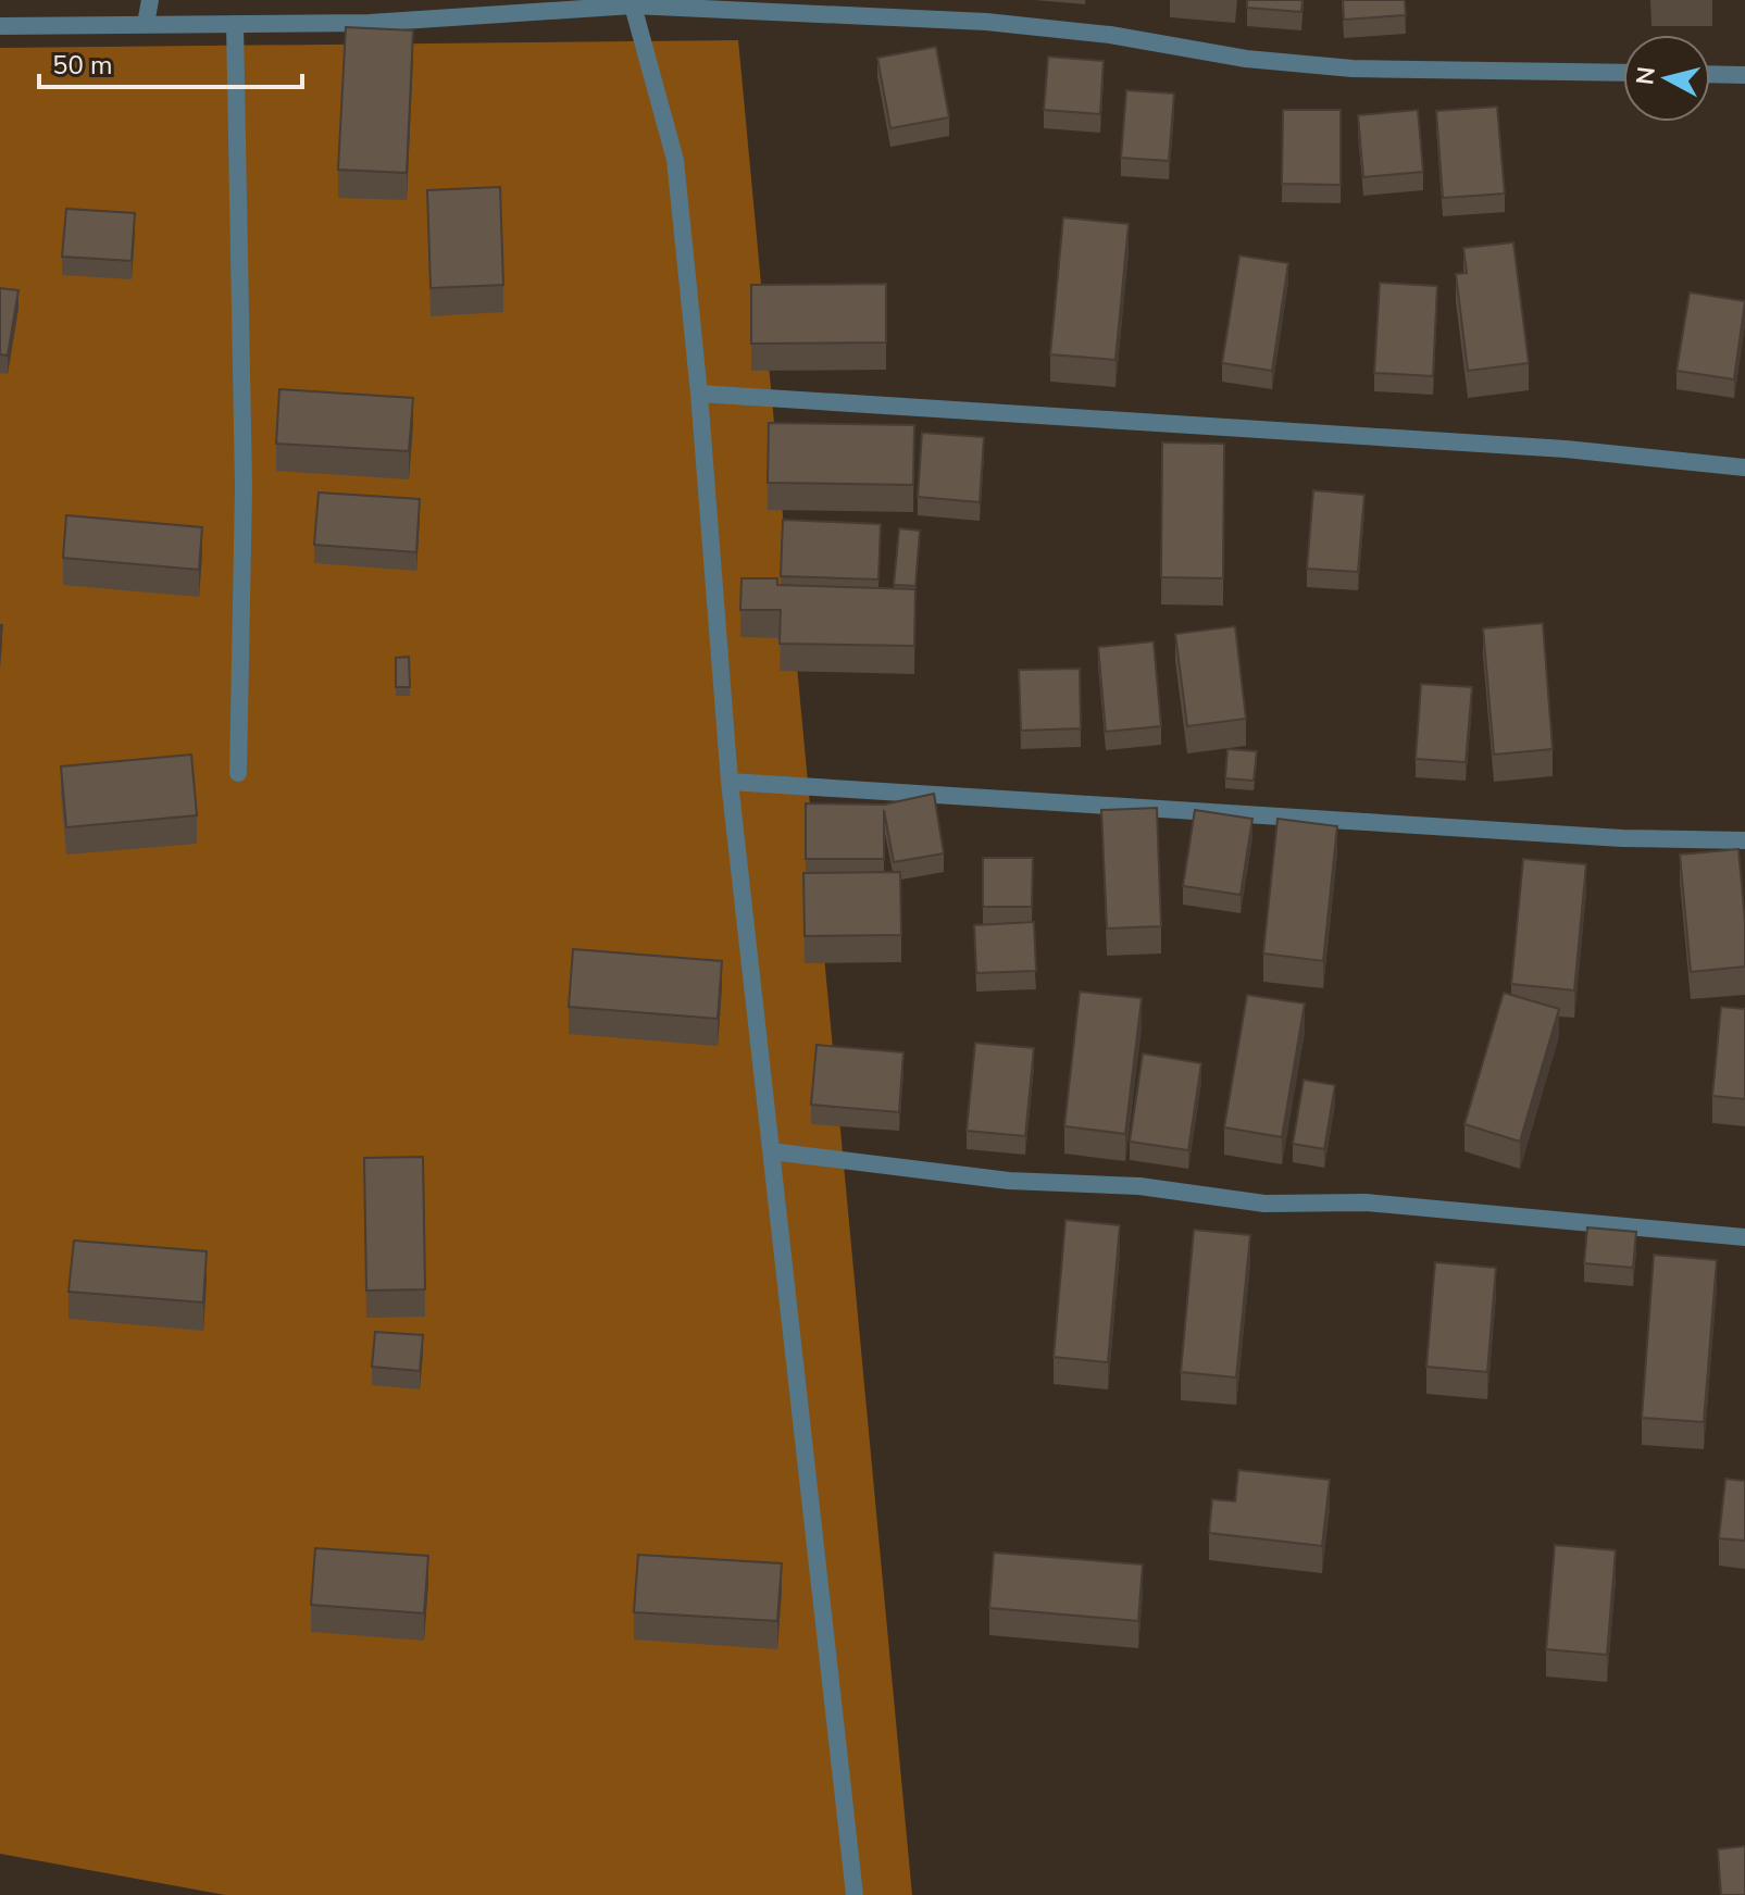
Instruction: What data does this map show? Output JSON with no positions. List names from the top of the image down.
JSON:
{
  "scale_bar": "50 m",
  "north": "left"
}
